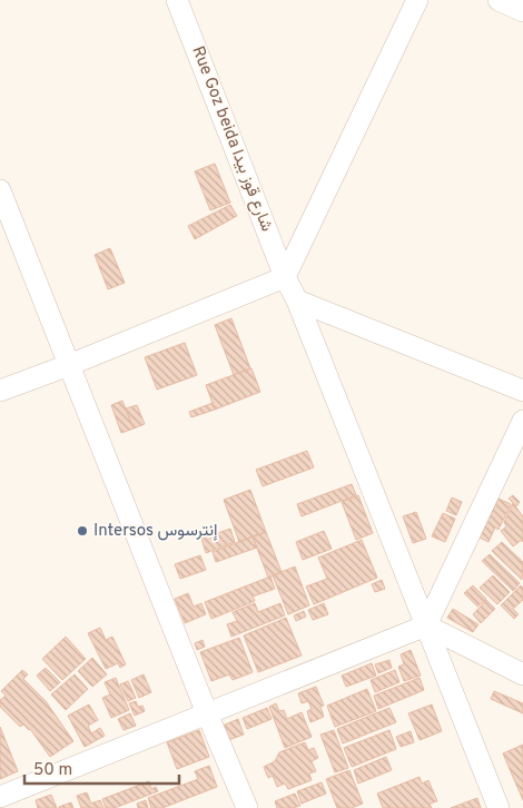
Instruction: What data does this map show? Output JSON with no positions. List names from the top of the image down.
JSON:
{
  "streets": {
    "street": ["Rue Goz beida شارع قوز بيدا"]
  },
  "places": ["Intersos إنترسوس"],
  "scale_bar": "50 m"
}
